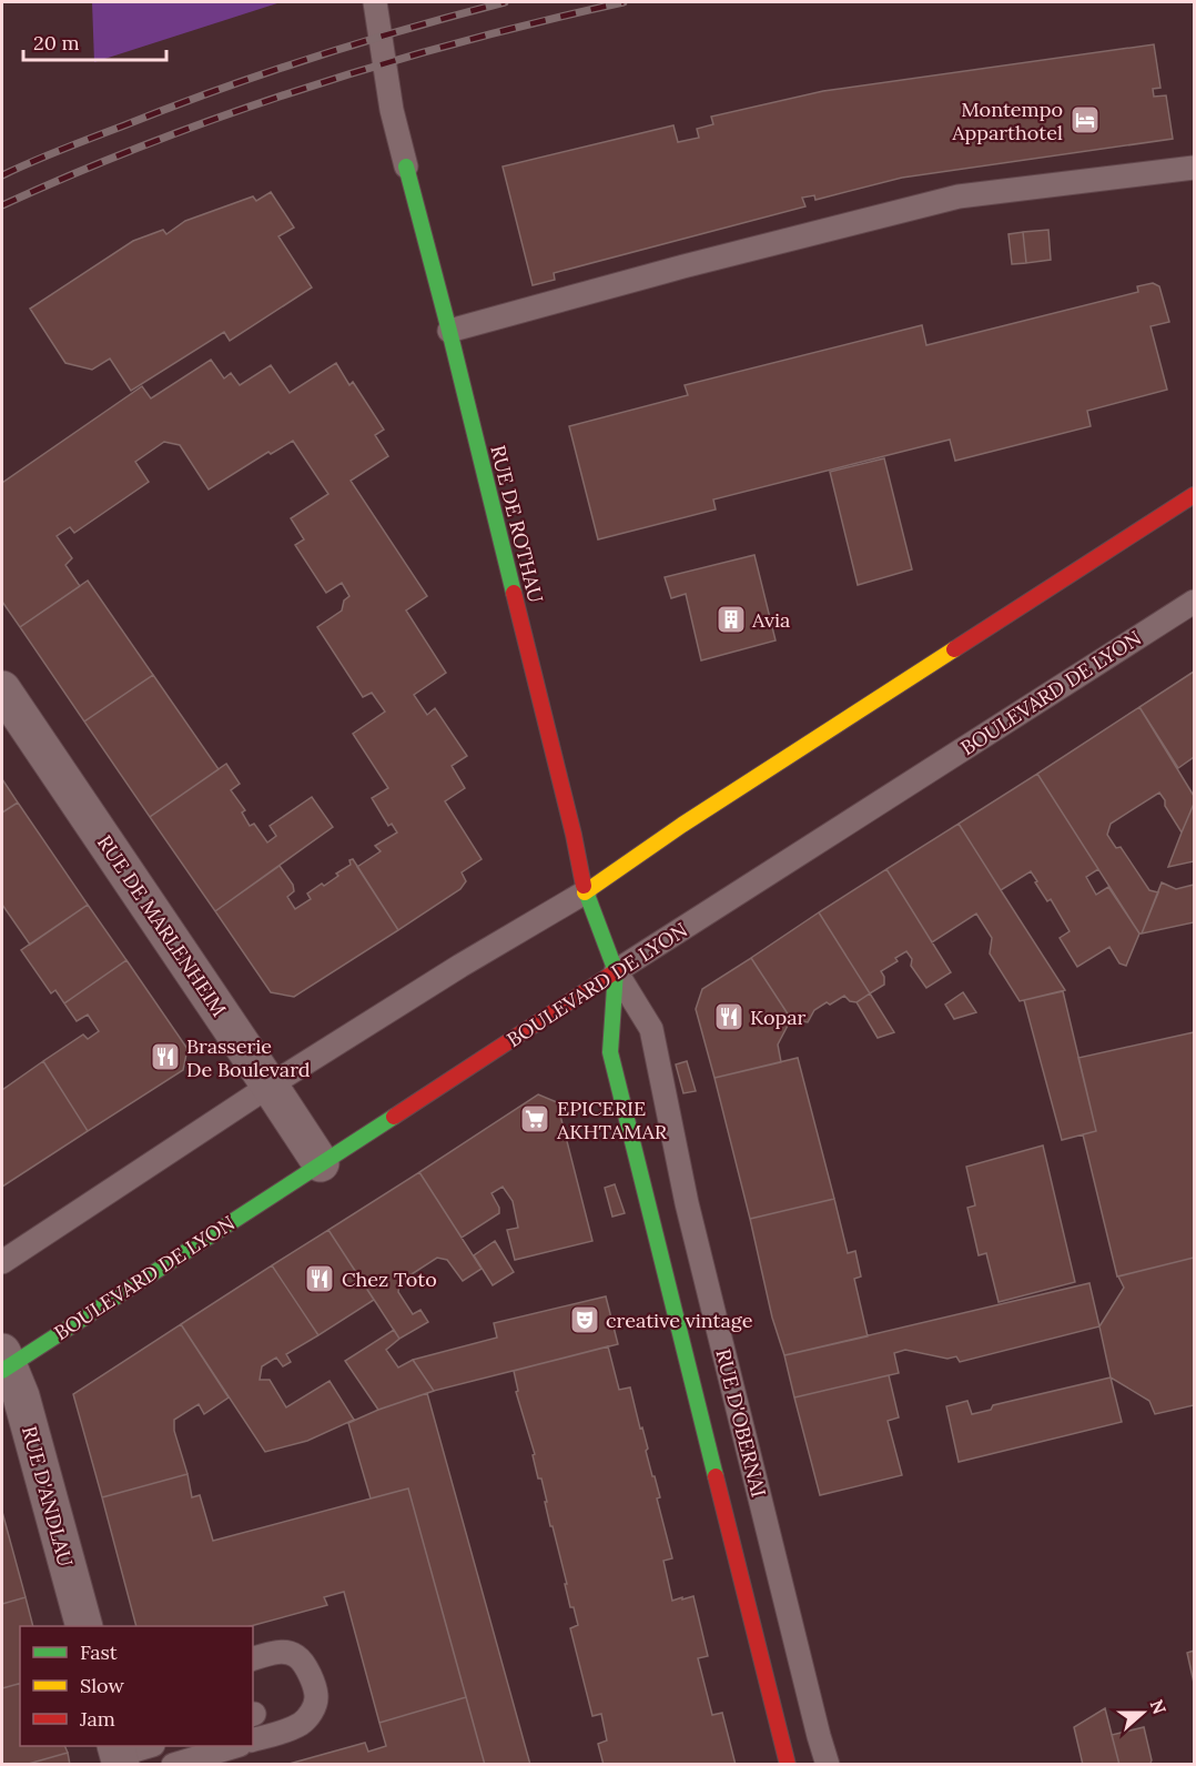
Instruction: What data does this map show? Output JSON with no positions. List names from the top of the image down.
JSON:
{
  "streets": {
    "street": [
      "RUE DE ROTHAU",
      "BOULEVARD DE LYON",
      "RUE DE MARLENHEIM",
      "RUE D'OBERNAI",
      "RUE D'ANDLAU"
    ]
  },
  "crossings": [
    ["RUE DE ROTHAU", "RUE D'OBERNAI"],
    ["BOULEVARD DE LYON", "RUE DE MARLENHEIM"],
    ["BOULEVARD DE LYON", "RUE D'OBERNAI"],
    ["BOULEVARD DE LYON", "RUE D'ANDLAU"]
  ],
  "places": {
    "hotel": ["Montempo Apparthotel"],
    "building": ["Avia"],
    "restaurant": ["Kopar", "Brasserie De Boulevard", "Chez Toto"],
    "supermarket": ["EPICERIE AKHTAMAR"],
    "theatre": ["creative vintage"]
  },
  "legend": ["Fast", "Slow", "Jam"],
  "scale_bar": "20 m",
  "north": "right"
}
